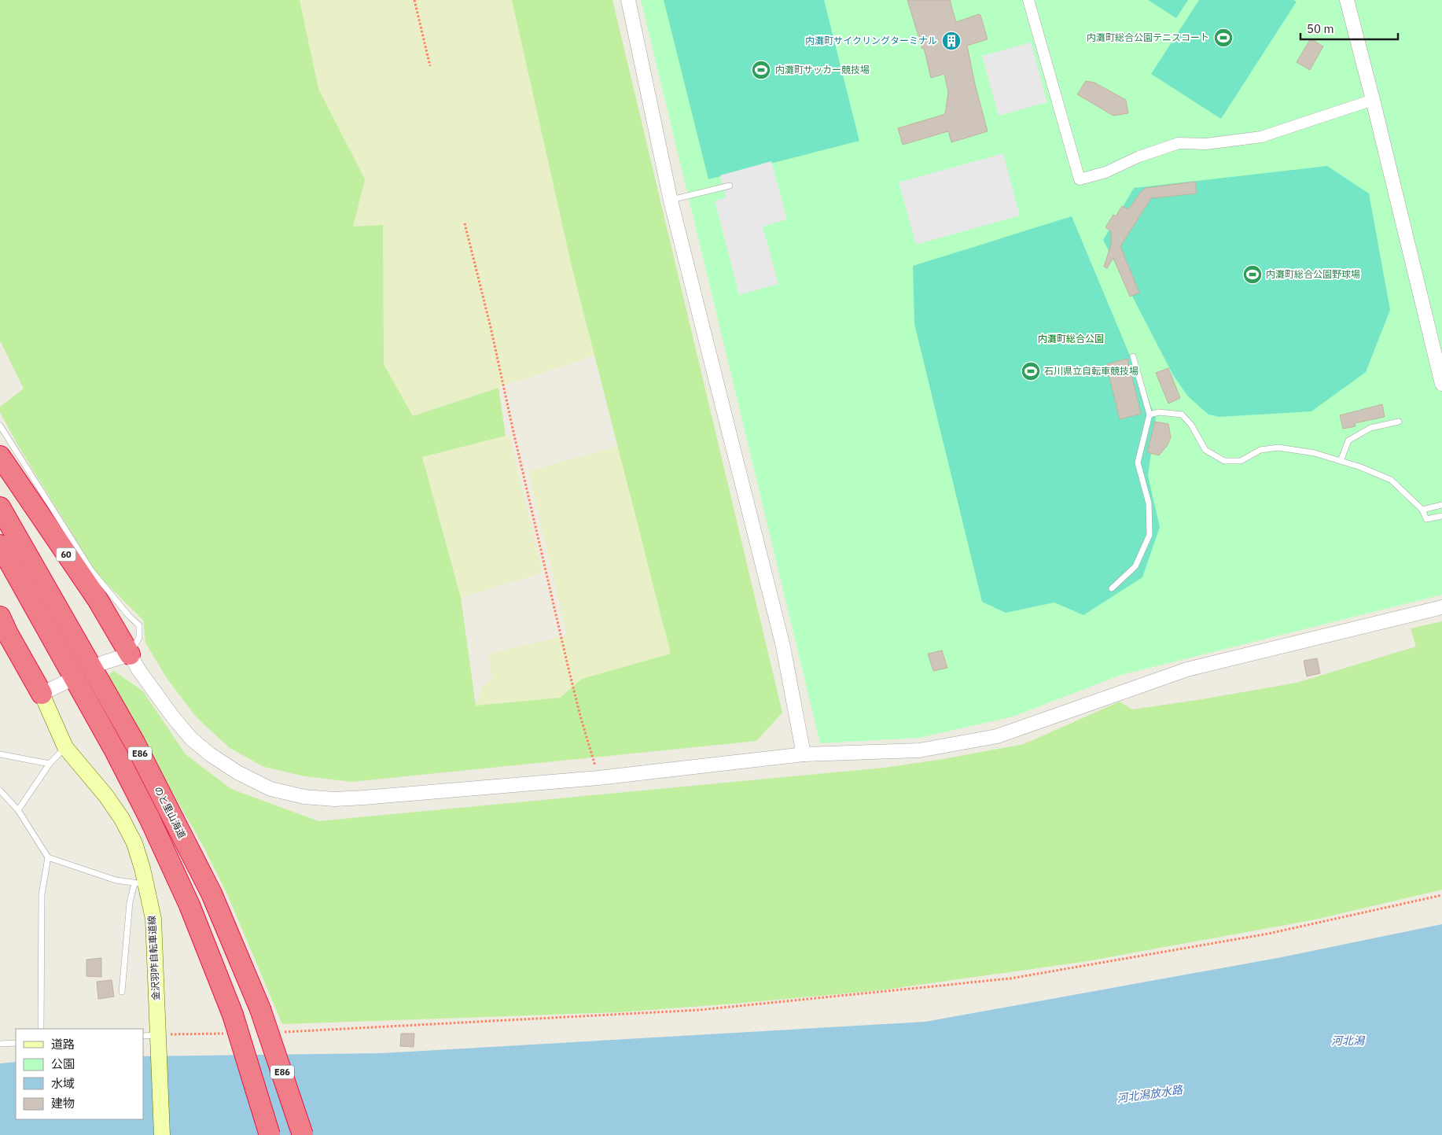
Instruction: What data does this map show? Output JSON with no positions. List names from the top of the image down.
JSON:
{
  "streets": {
    "highway": ["60", "E86", "のと里山海道"],
    "main road": ["金沢羽咋自転車道線"]
  },
  "water": ["河北潟", "河北潟放水路"],
  "parks": ["内灘町総合公園"],
  "places": {
    "sports": [
      "内灘町総合公園テニスコート",
      "内灘町サッカー競技場",
      "内灘町総合公園野球場",
      "石川県立自転車競技場"
    ],
    "building": ["内灘町サイクリングターミナル"]
  },
  "legend": [
    "道路",
    "公園",
    "水域",
    "建物"
  ],
  "scale_bar": "50 m"
}
